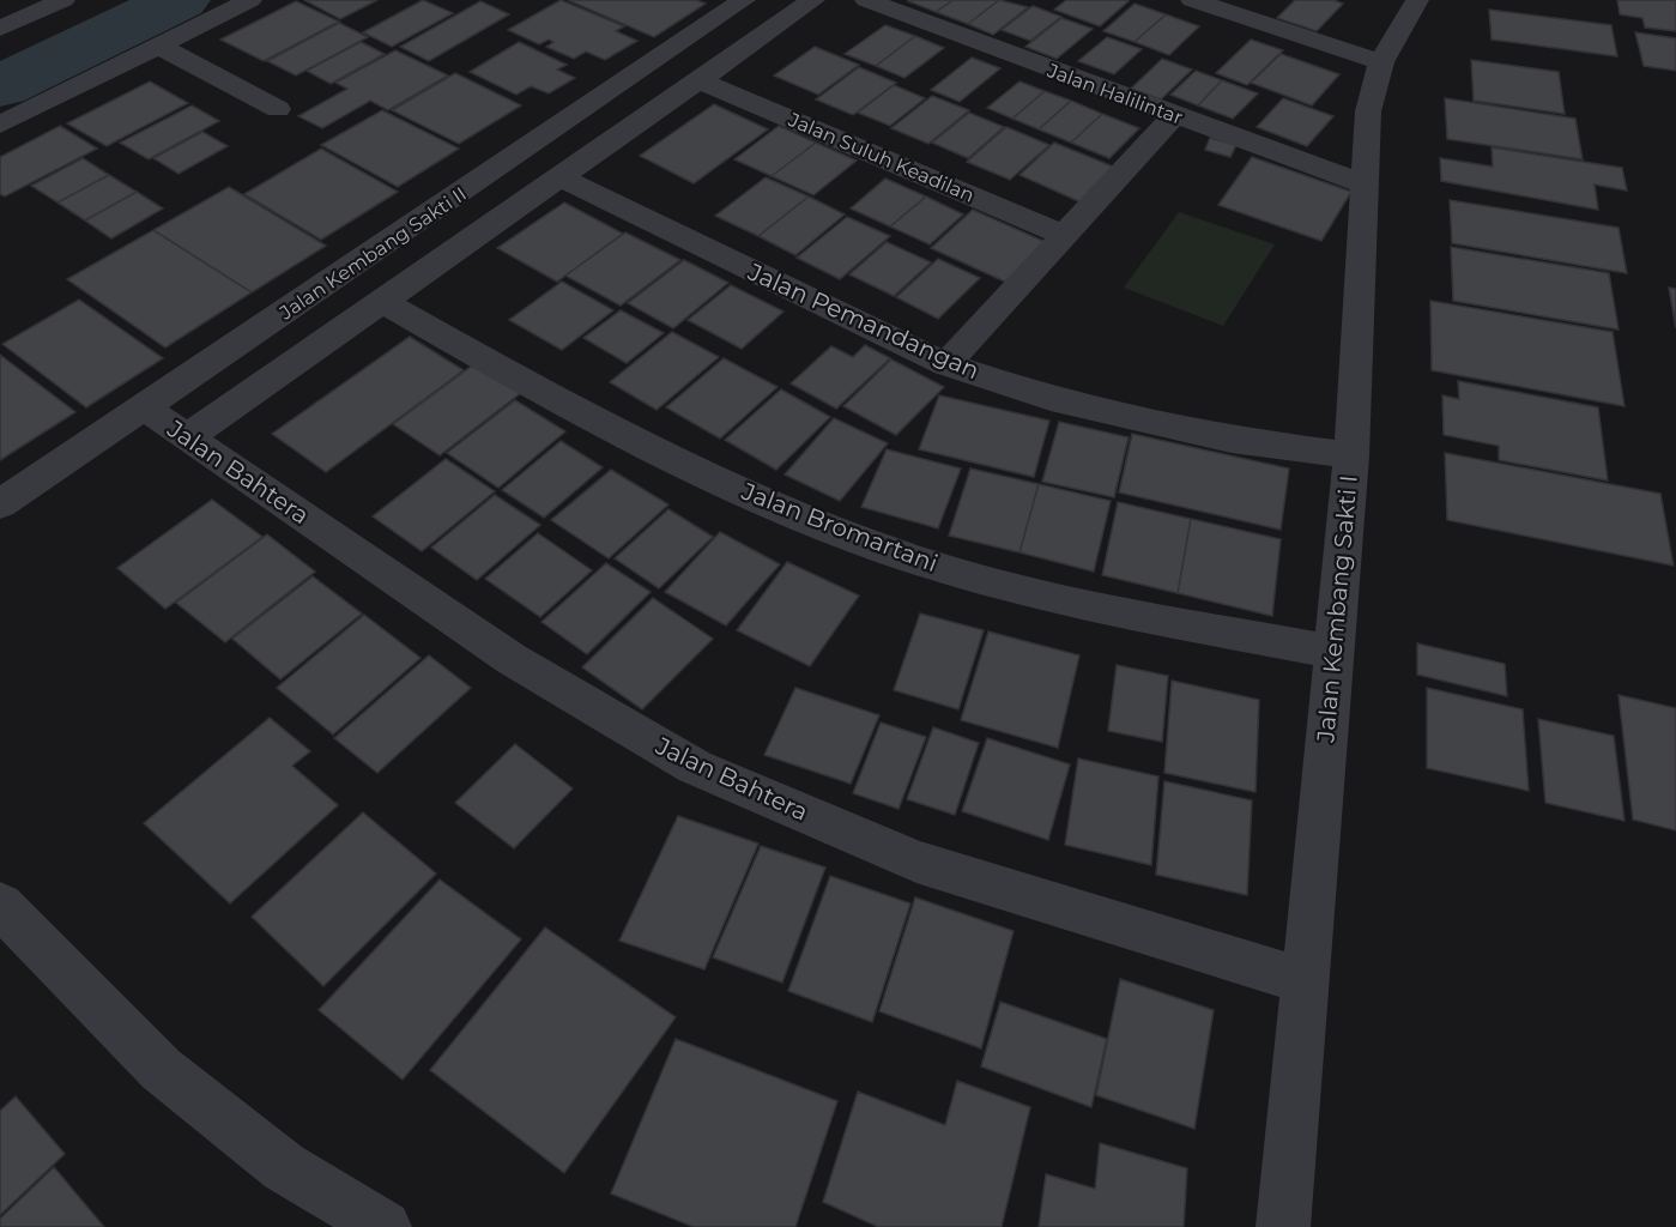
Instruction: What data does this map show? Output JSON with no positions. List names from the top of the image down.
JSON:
{
  "streets": {
    "street": [
      "Jalan Halilintar",
      "Jalan Suluh Keadilan",
      "Jalan Kembang Sakti II",
      "Jalan Pemandangan",
      "Jalan Bahtera",
      "Jalan Bromartani",
      "Jalan Kembang Sakti I"
    ]
  },
  "crossings": [
    ["Jalan Halilintar", "Jalan Kembang Sakti I"],
    ["Jalan Kembang Sakti II", "Jalan Bahtera"],
    ["Jalan Pemandangan", "Jalan Kembang Sakti I"],
    ["Jalan Bahtera", "Jalan Kembang Sakti I"],
    ["Jalan Bromartani", "Jalan Kembang Sakti I"]
  ]
}
